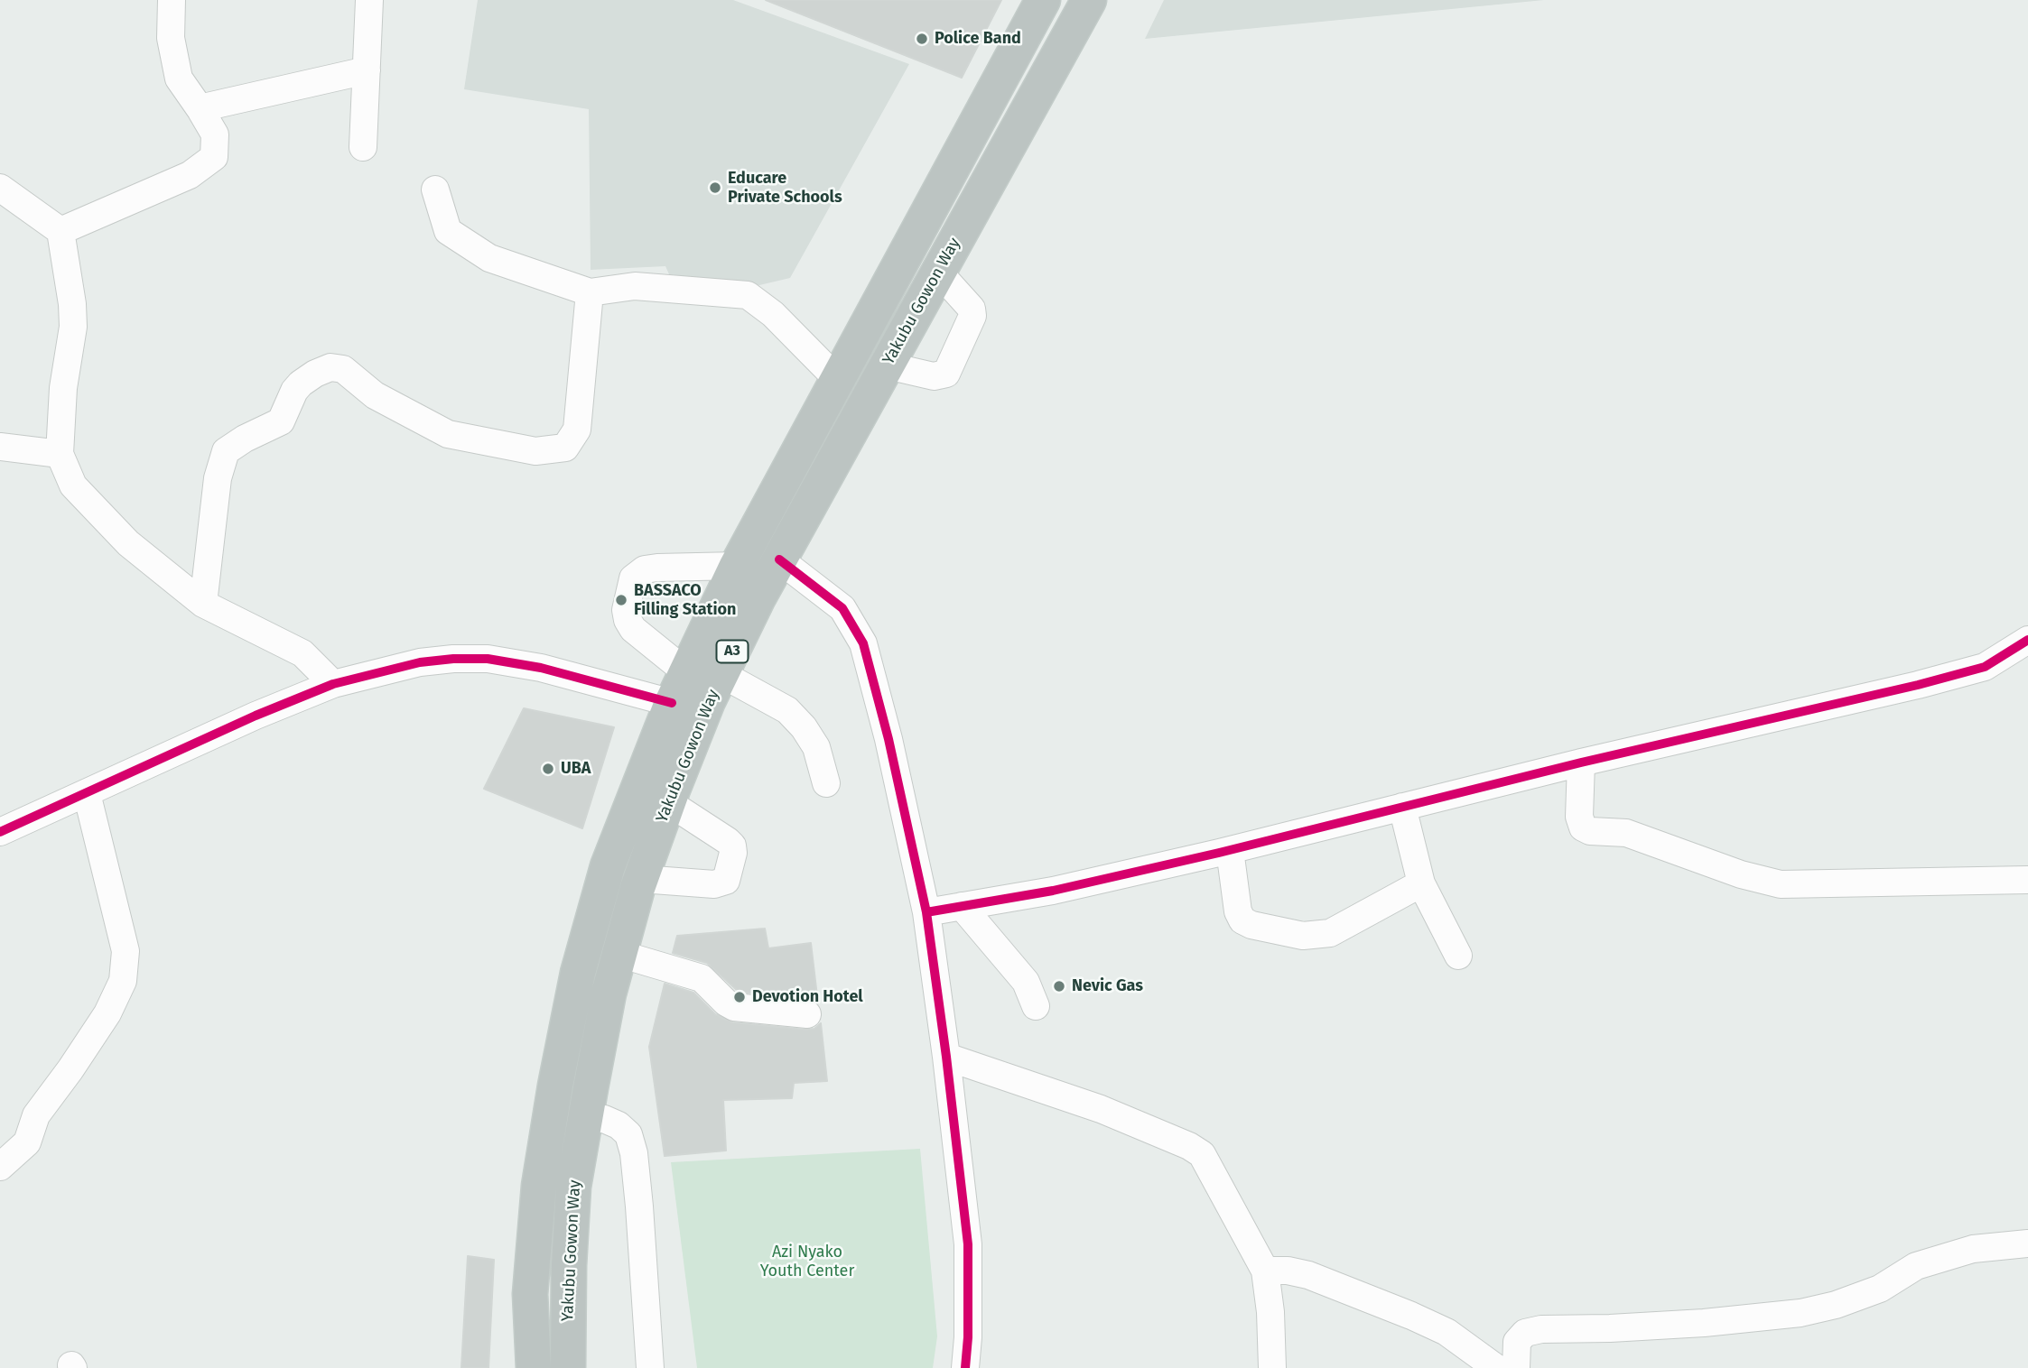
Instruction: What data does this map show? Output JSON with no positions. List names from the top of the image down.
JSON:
{
  "streets": {
    "highway": ["Yakubu Gowon Way", "A3"]
  },
  "parks": ["Azi Nyako Youth Center"],
  "places": [
    "Police Band",
    "Educare Private Schools",
    "BASSACO Filling Station",
    "UBA",
    "Nevic Gas",
    "Devotion Hotel"
  ]
}
